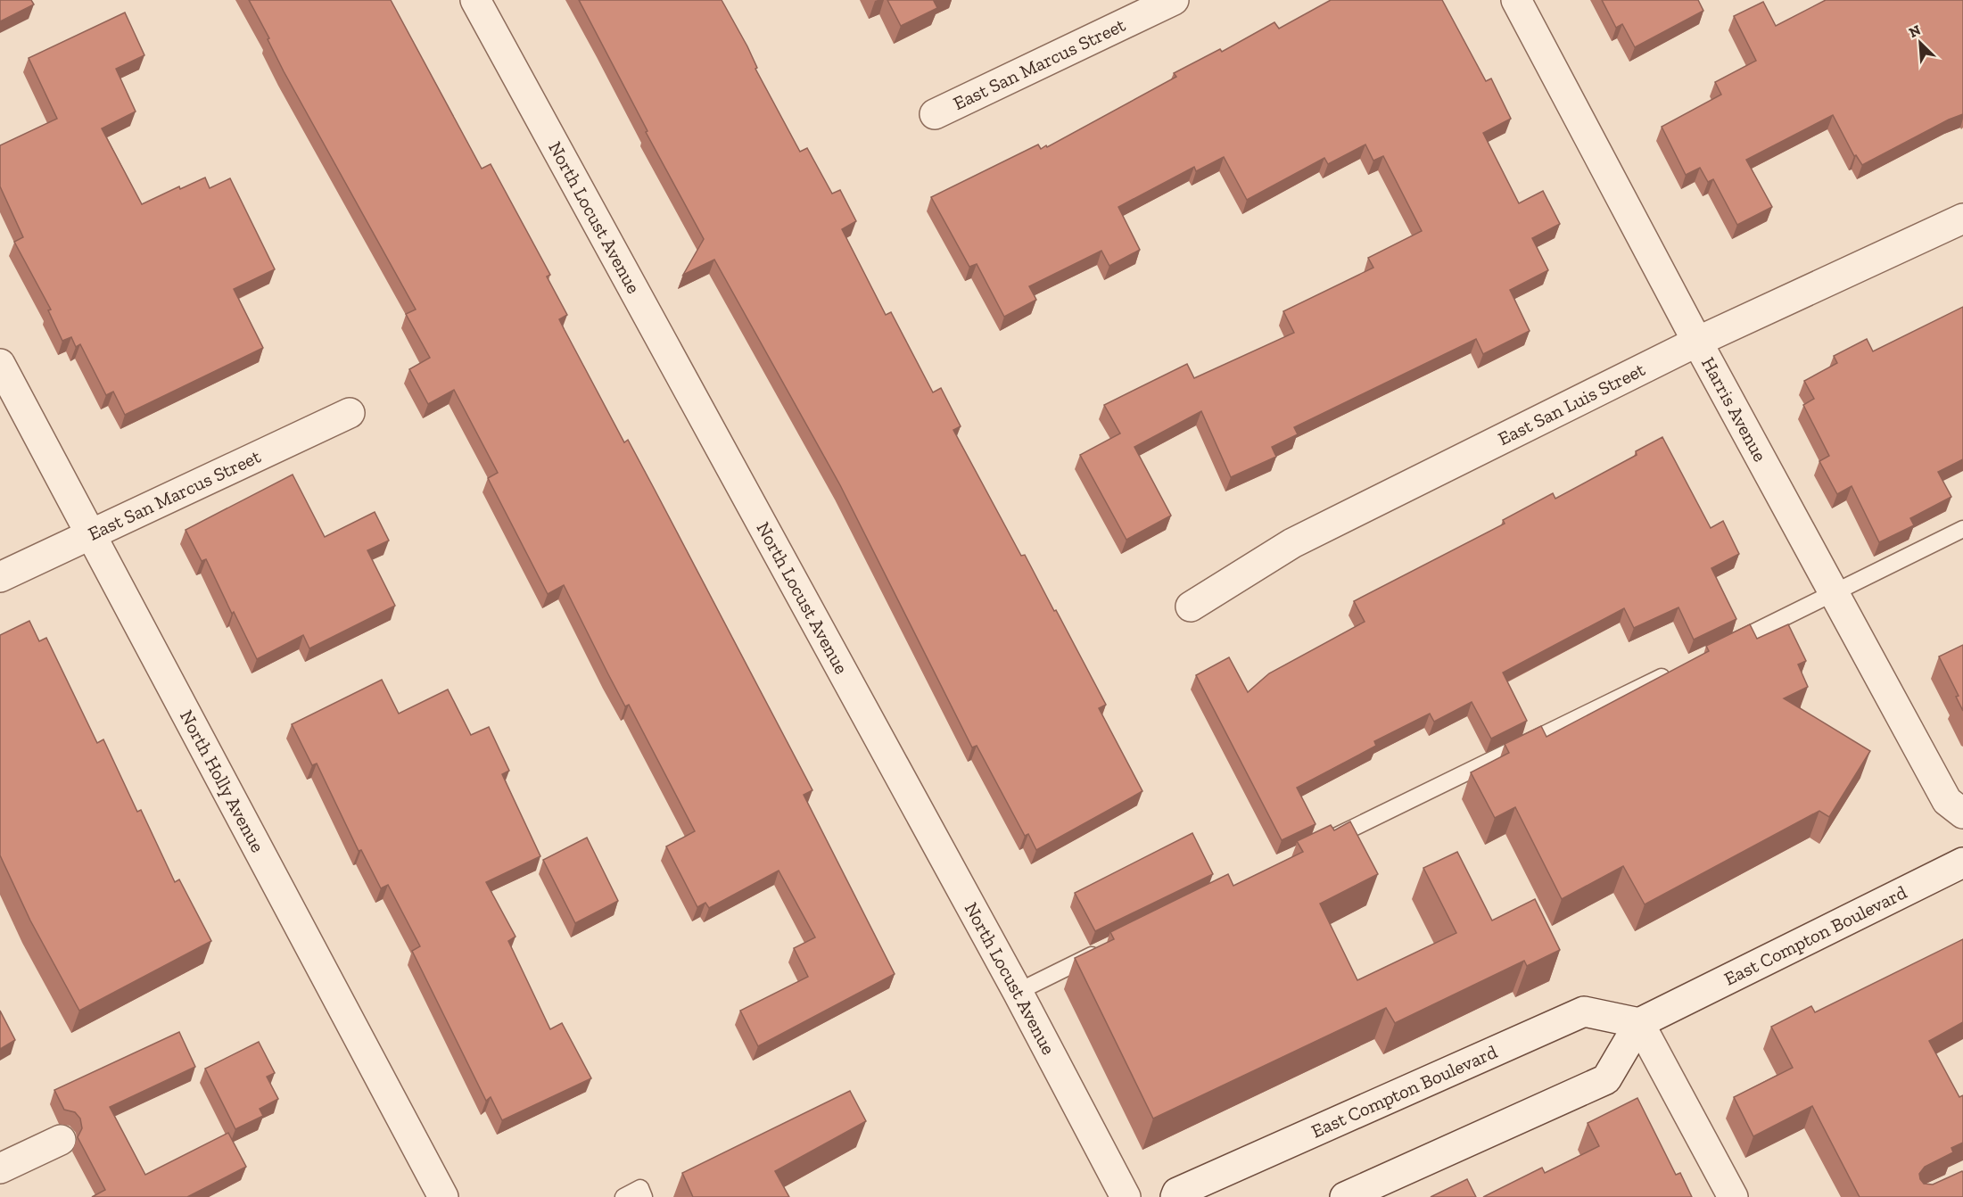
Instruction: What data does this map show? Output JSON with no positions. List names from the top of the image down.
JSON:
{
  "streets": {
    "street": [
      "East San Marcus Street",
      "North Locust Avenue",
      "East San Luis Street",
      "Harris Avenue",
      "North Holly Avenue",
      "East Compton Boulevard"
    ]
  },
  "crossings": [
    ["East San Marcus Street", "North Holly Avenue"],
    ["East San Luis Street", "Harris Avenue"]
  ],
  "north": "top left"
}
